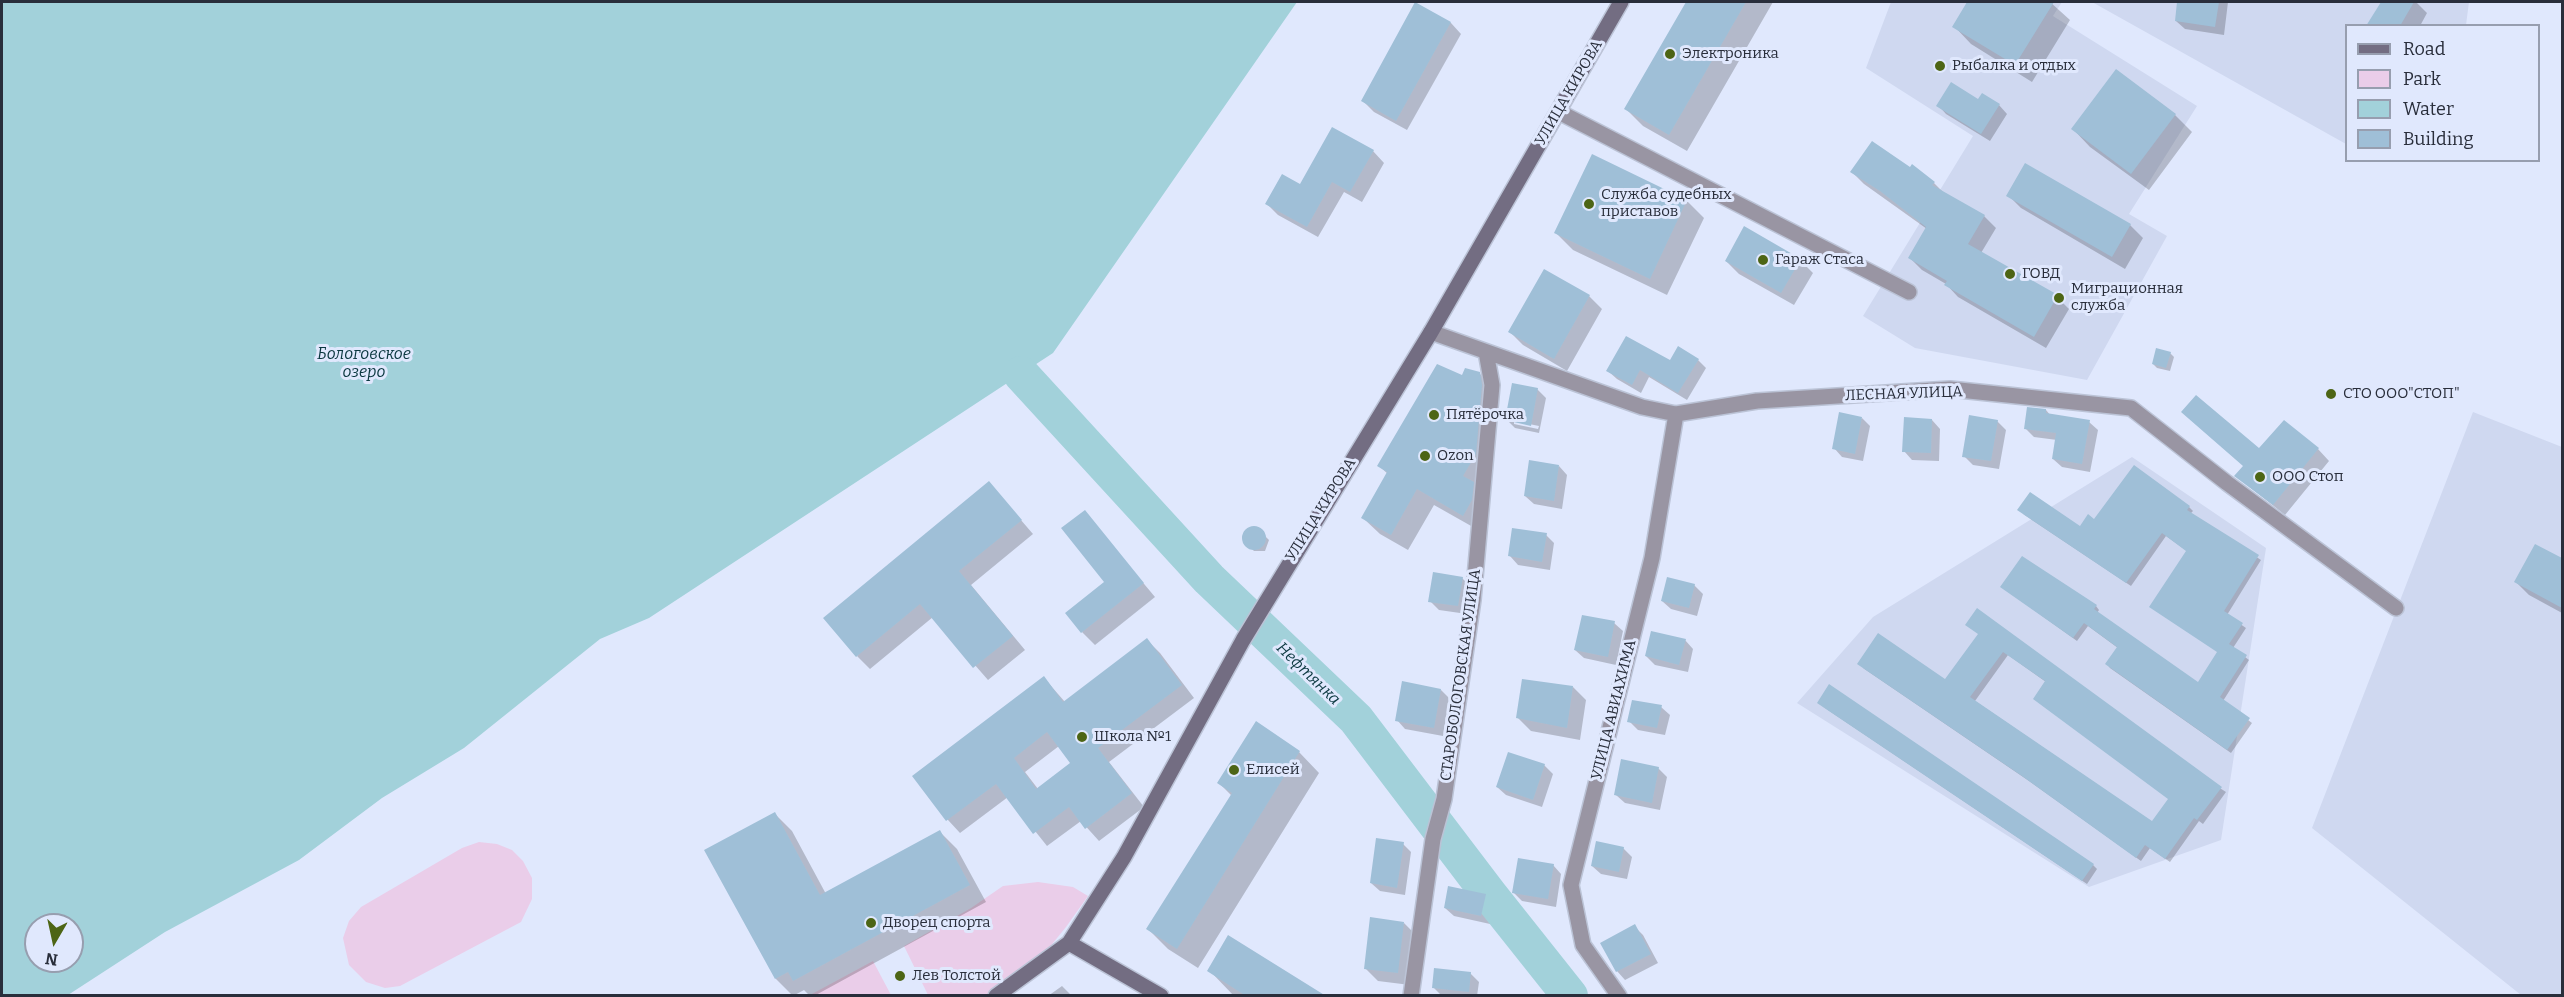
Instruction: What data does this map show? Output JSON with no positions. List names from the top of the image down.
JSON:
{
  "streets": {
    "main road": ["УЛИЦА КИРОВА"],
    "street": ["ЛЕСНАЯ УЛИЦА", "СТАРОБОЛОГОВСКАЯ УЛИЦА", "УЛИЦА АВИАХИМА"]
  },
  "crossings": [
    ["УЛИЦА КИРОВА", "ЛЕСНАЯ УЛИЦА"],
    ["ЛЕСНАЯ УЛИЦА", "СТАРОБОЛОГОВСКАЯ УЛИЦА"],
    ["ЛЕСНАЯ УЛИЦА", "УЛИЦА АВИАХИМА"]
  ],
  "water": ["Бологовское озеро", "Нефтянка"],
  "places": [
    "Электроника",
    "Рыбалка и отдых",
    "Служба судебных приставов",
    "Гараж Стаса",
    "ГОВД",
    "Миграционная служба",
    "СТО ООО\"СТОП\"",
    "Пятёрочка",
    "Ozon",
    "ООО Стоп",
    "Школа №1",
    "Елисей",
    "Дворец спорта",
    "Лев Толстой"
  ],
  "legend": [
    "Road",
    "Park",
    "Water",
    "Building"
  ],
  "north": "bottom"
}
